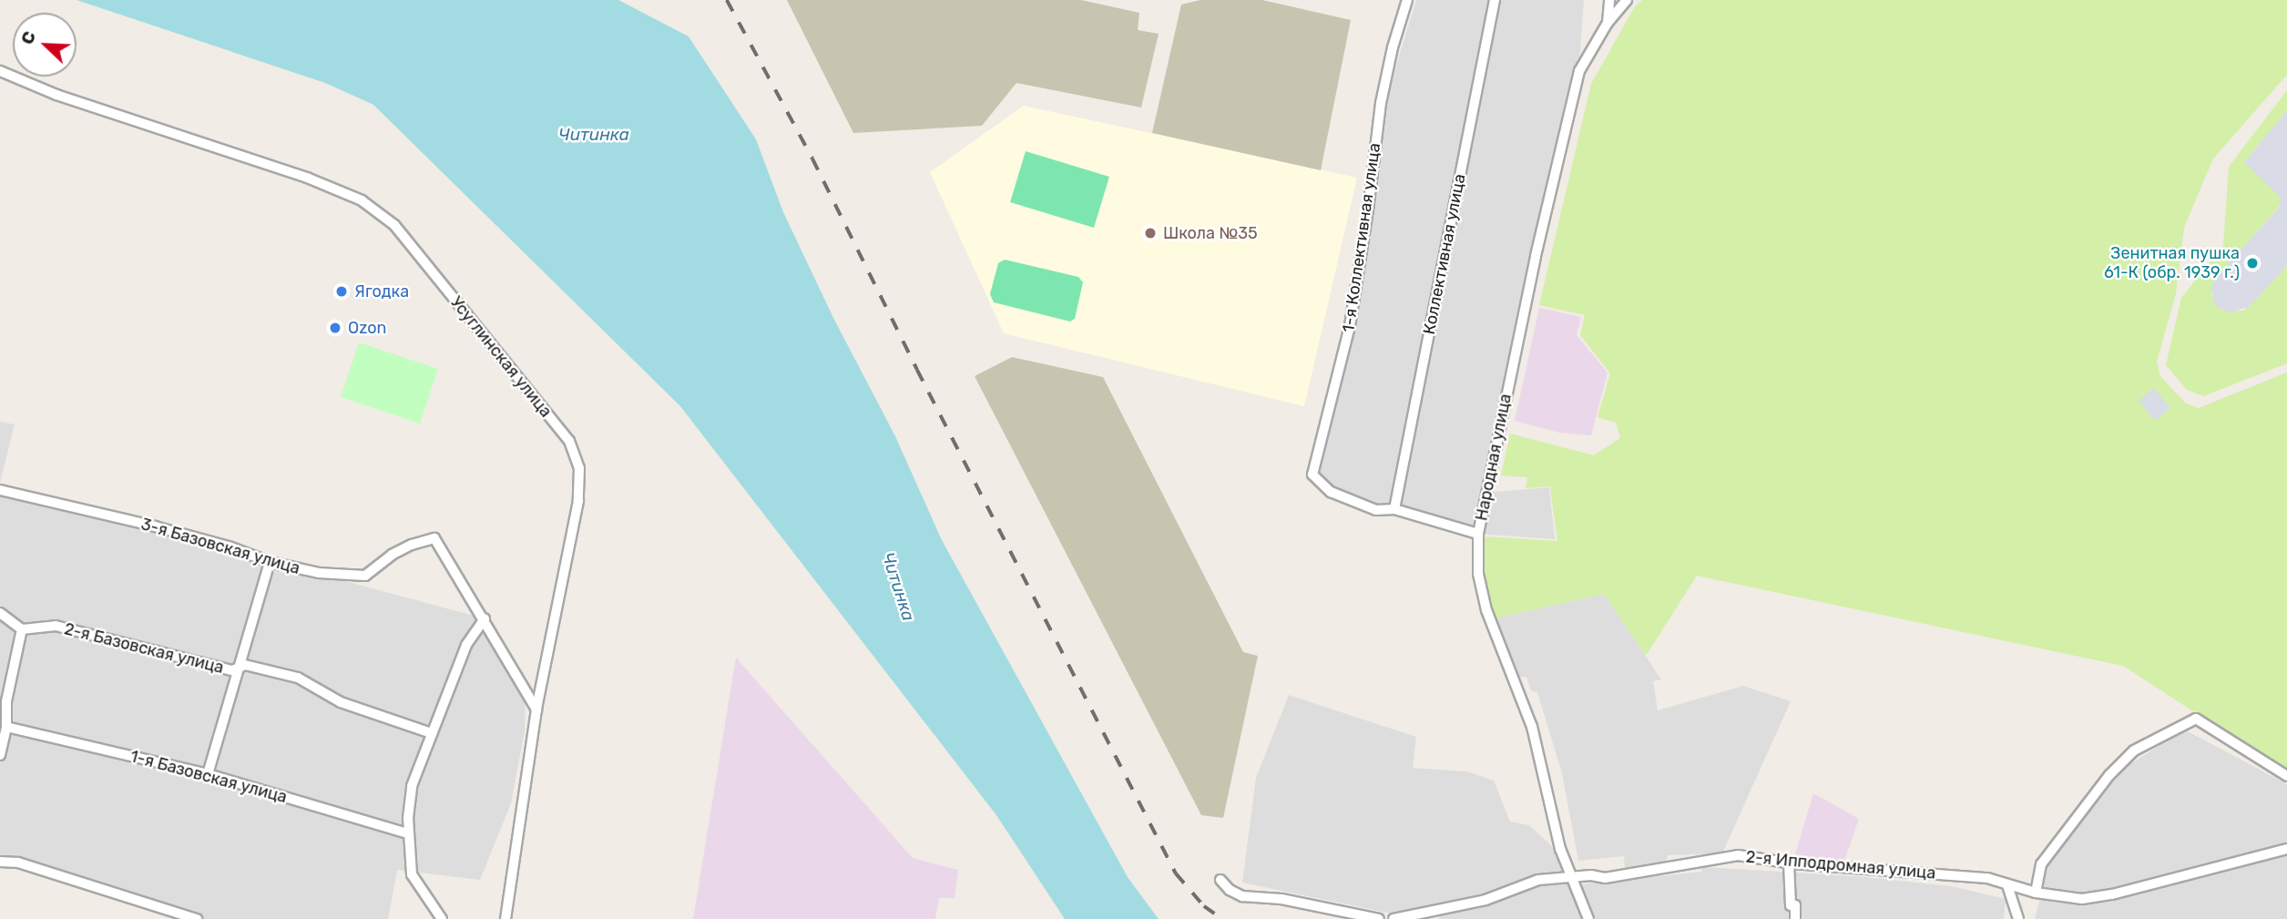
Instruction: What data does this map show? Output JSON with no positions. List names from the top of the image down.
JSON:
{
  "streets": {
    "street": [
      "1-я Коллективная улица",
      "Коллективная улица",
      "Усуглинская улица",
      "Народная улица",
      "3-я Базовская улица",
      "2-я Базовская улица",
      "1-я Базовская улица",
      "2-я Ипподромная улица"
    ]
  },
  "crossings": [
    ["1-я Коллективная улица", "Коллективная улица"],
    ["Народная улица", "2-я Ипподромная улица"]
  ],
  "water": ["Читинка"],
  "places": [
    "Школа №35",
    "Зенитная пушка 61-К (обр. 1939 г.)",
    "Ягодка",
    "Ozon"
  ],
  "north": "top left"
}
